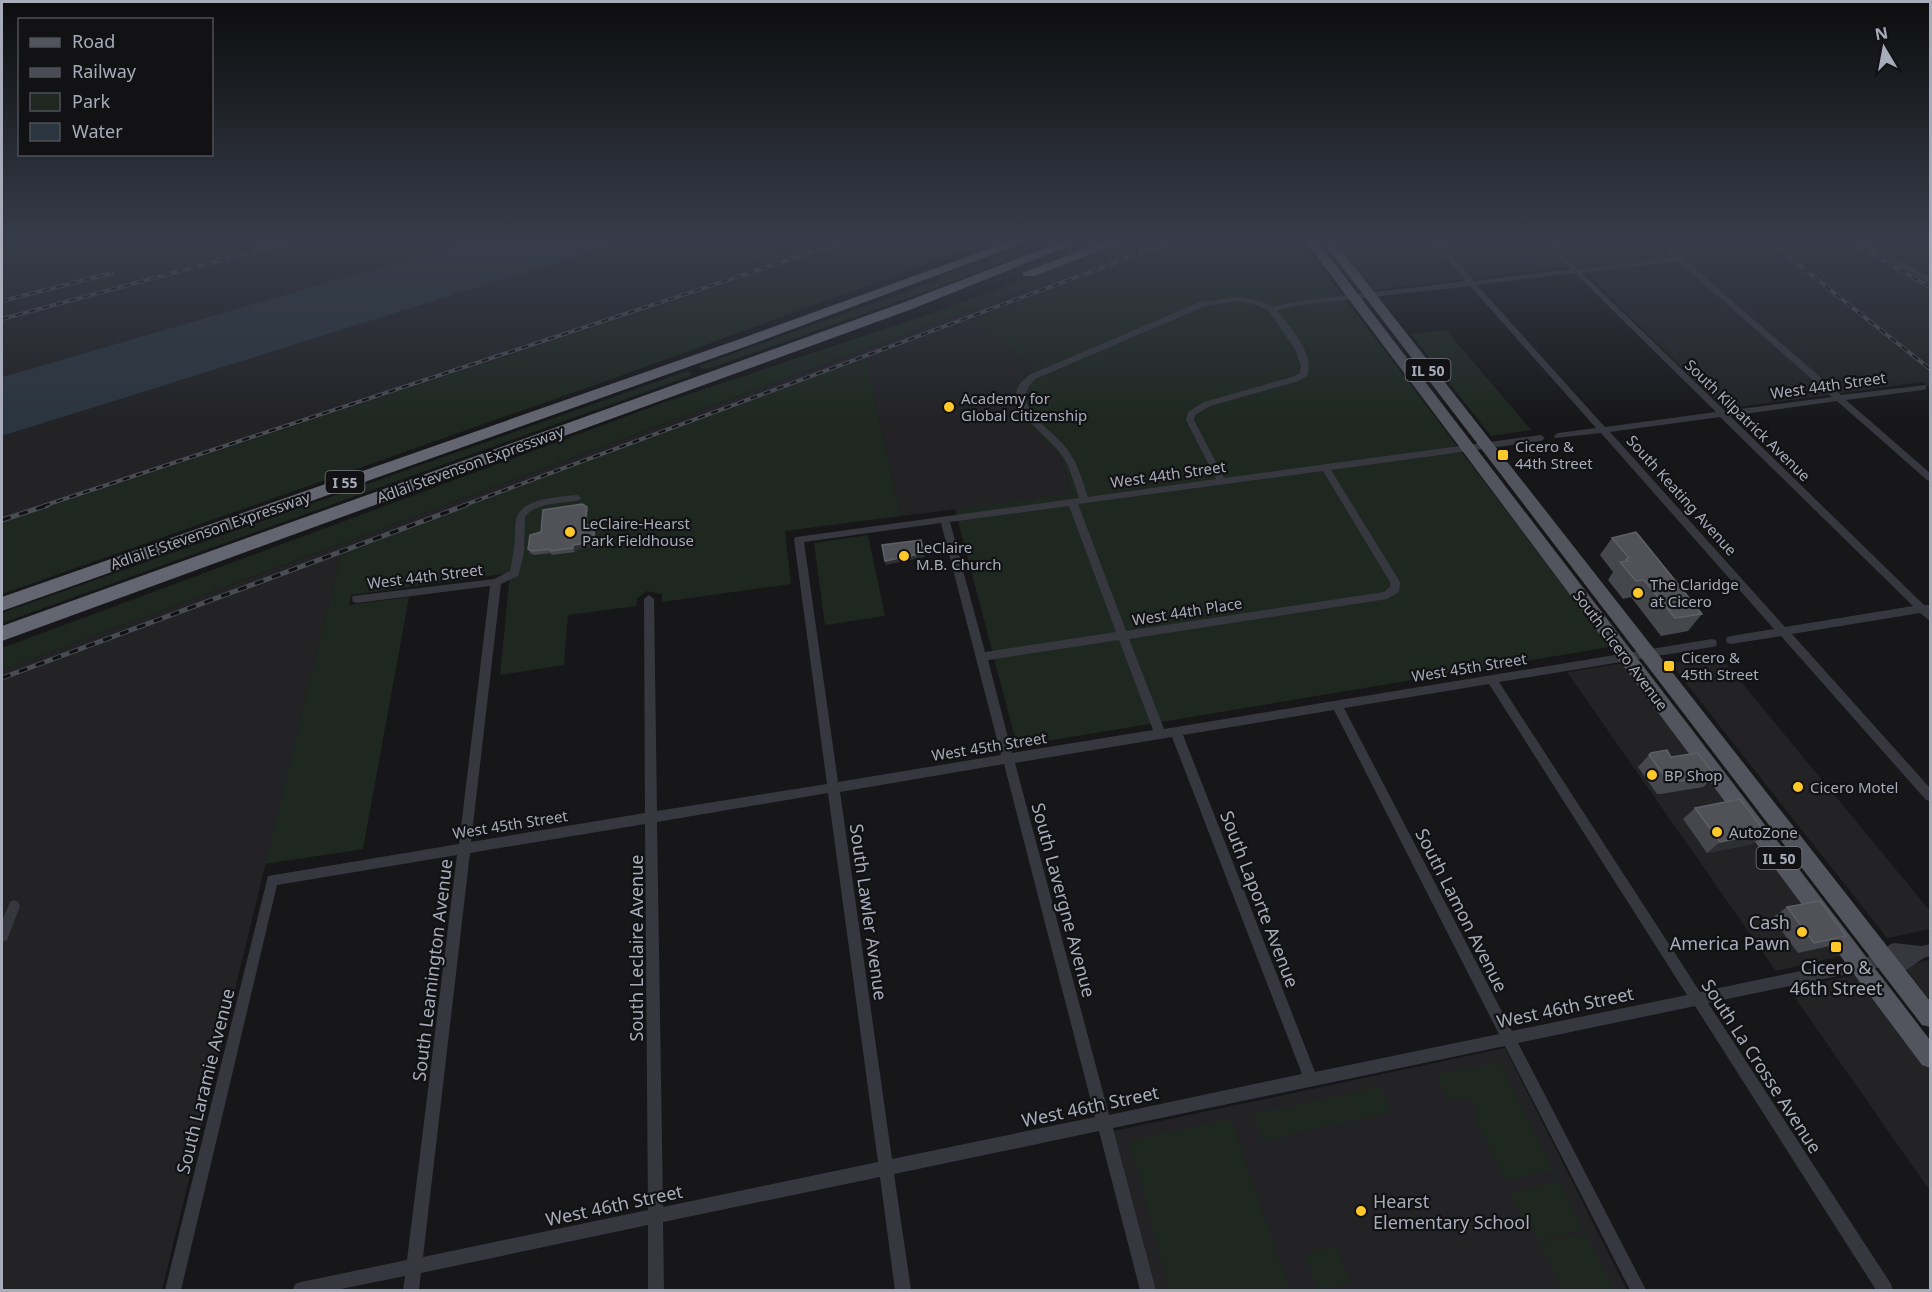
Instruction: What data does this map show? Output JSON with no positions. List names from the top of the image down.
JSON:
{
  "streets": {
    "highway": ["Adlai Stevenson Expressway", "I 55", "Adlai E Stevenson Expressway"],
    "main road": ["IL 50", "South Cicero Avenue"],
    "street": [
      "West 44th Street",
      "South Kilpatrick Avenue",
      "South Keating Avenue",
      "West 44th Place",
      "West 45th Street",
      "South Laporte Avenue",
      "South Lavergne Avenue",
      "South Lamon Avenue",
      "South Lawler Avenue",
      "South Leclaire Avenue",
      "South Leamington Avenue",
      "West 46th Street",
      "South La Crosse Avenue",
      "South Laramie Avenue"
    ]
  },
  "crossings": [
    ["West 44th Street", "South Kilpatrick Avenue"],
    ["West 44th Street", "South Keating Avenue"],
    ["West 44th Street", "West 44th Place"],
    ["West 44th Street", "South Cicero Avenue"],
    ["West 44th Street", "South Lavergne Avenue"],
    ["West 44th Street", "South Lawler Avenue"],
    ["West 44th Street", "South Leamington Avenue"],
    ["Adlai Stevenson Expressway", "I 55"],
    ["I 55", "Adlai E Stevenson Expressway"],
    ["West 44th Place", "South Lavergne Avenue"],
    ["South Cicero Avenue", "West 45th Street"],
    ["South Cicero Avenue", "West 46th Street"],
    ["West 45th Street", "South Laporte Avenue"],
    ["West 45th Street", "South Lavergne Avenue"],
    ["West 45th Street", "South Lamon Avenue"],
    ["West 45th Street", "South Lawler Avenue"],
    ["West 45th Street", "South Leclaire Avenue"],
    ["West 45th Street", "South Leamington Avenue"],
    ["West 45th Street", "South La Crosse Avenue"],
    ["West 45th Street", "South Laramie Avenue"],
    ["South Laporte Avenue", "West 46th Street"],
    ["South Lavergne Avenue", "West 46th Street"],
    ["South Lamon Avenue", "West 46th Street"],
    ["South Lawler Avenue", "West 46th Street"],
    ["South Leclaire Avenue", "West 46th Street"],
    ["South Leamington Avenue", "West 46th Street"],
    ["West 46th Street", "South La Crosse Avenue"]
  ],
  "places": {
    "other": [
      "Academy for Global Citizenship",
      "LeClaire-Hearst Park Fieldhouse",
      "LeClaire M.B. Church",
      "The Claridge at Cicero",
      "BP Shop",
      "Cicero Motel",
      "AutoZone",
      "Cash America Pawn",
      "Hearst Elementary School"
    ],
    "transit": ["Cicero & 44th Street", "Cicero & 45th Street", "Cicero & 46th Street"]
  },
  "legend": [
    "Road",
    "Railway",
    "Park",
    "Water"
  ],
  "north": "top"
}
